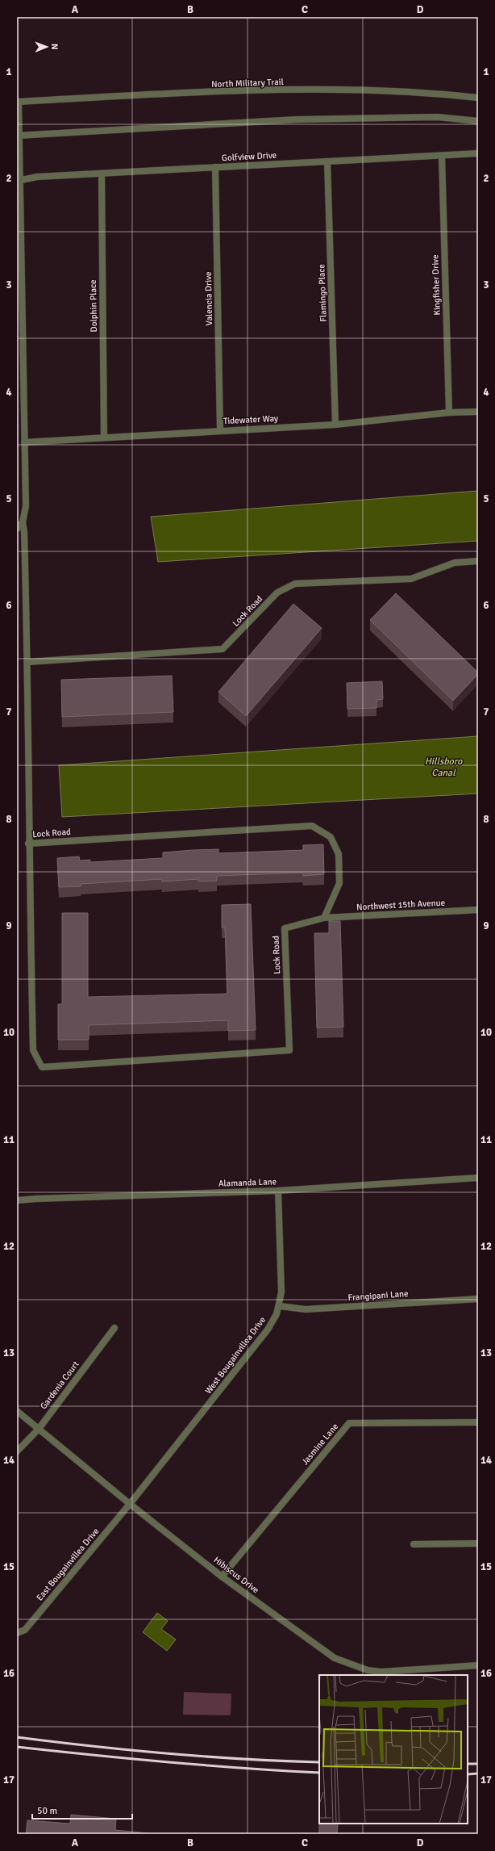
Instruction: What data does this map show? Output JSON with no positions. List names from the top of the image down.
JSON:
{
  "streets": {
    "street": [
      "North Military Trail",
      "Golfview Drive",
      "Kingfisher Drive",
      "Flamingo Place",
      "Valencia Drive",
      "Dolphin Place",
      "Tidewater Way",
      "Lock Road",
      "Northwest 15th Avenue",
      "Alamanda Lane",
      "Frangipani Lane",
      "West Bougainvillea Drive",
      "Gardenia Court",
      "Jasmine Lane",
      "East Bougainvillea Drive",
      "Hibiscus Drive"
    ]
  },
  "crossings": [
    ["Golfview Drive", "Kingfisher Drive"],
    ["Golfview Drive", "Flamingo Place"],
    ["Golfview Drive", "Valencia Drive"],
    ["Golfview Drive", "Dolphin Place"],
    ["Kingfisher Drive", "Tidewater Way"],
    ["Flamingo Place", "Tidewater Way"],
    ["Valencia Drive", "Tidewater Way"],
    ["Dolphin Place", "Tidewater Way"],
    ["Lock Road", "Northwest 15th Avenue"],
    ["Alamanda Lane", "West Bougainvillea Drive"],
    ["Frangipani Lane", "West Bougainvillea Drive"],
    ["West Bougainvillea Drive", "East Bougainvillea Drive"],
    ["West Bougainvillea Drive", "Hibiscus Drive"],
    ["Gardenia Court", "Hibiscus Drive"],
    ["Jasmine Lane", "Hibiscus Drive"],
    ["East Bougainvillea Drive", "Hibiscus Drive"]
  ],
  "water": ["Hillsboro Canal"],
  "scale_bar": "50 m",
  "north": "right",
  "grid": {
    "columns": [
      "A",
      "B",
      "C",
      "D"
    ],
    "rows": [
      "1",
      "2",
      "3",
      "4",
      "5",
      "6",
      "7",
      "8",
      "9",
      "10",
      "11",
      "12",
      "13",
      "14",
      "15",
      "16",
      "17"
    ]
  }
}
